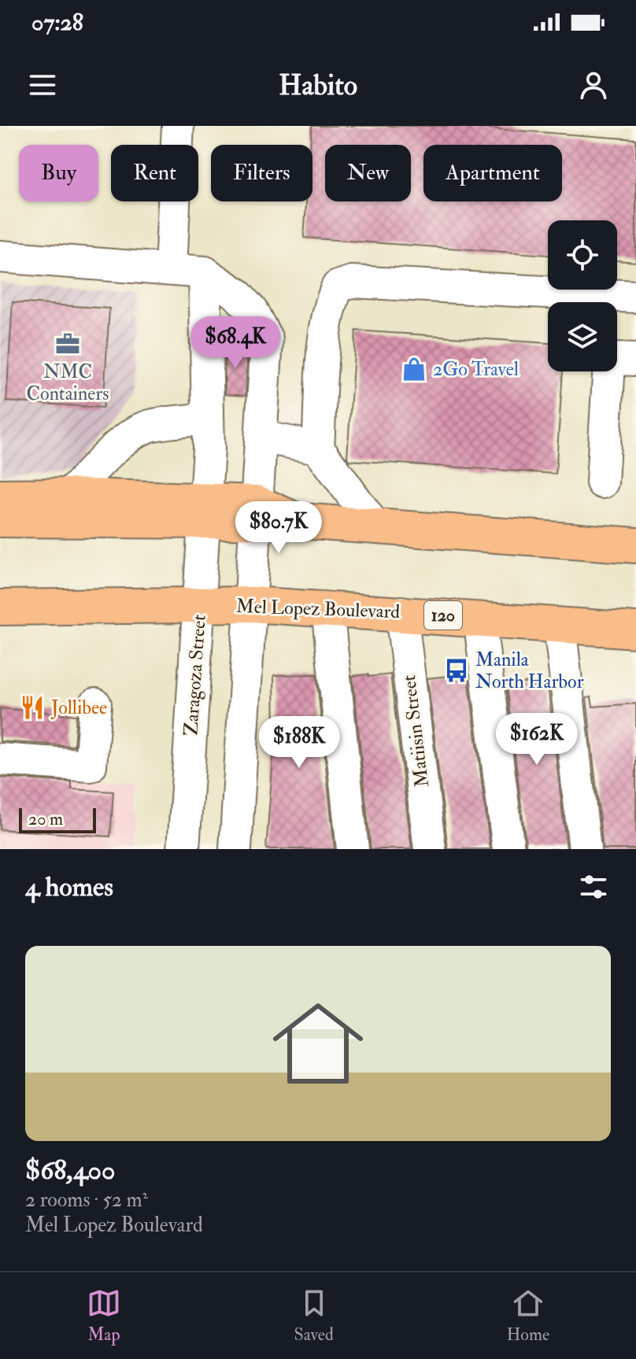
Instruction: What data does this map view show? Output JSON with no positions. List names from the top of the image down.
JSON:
{
  "streets": {
    "main road": ["Mel Lopez Boulevard", "120"],
    "street": ["Zaragoza Street", "Matiisin Street"]
  },
  "crossings": [
    ["Mel Lopez Boulevard", "Zaragoza Street"],
    ["Mel Lopez Boulevard", "Matiisin Street"]
  ],
  "places": {
    "office": ["NMC Containers"],
    "shop": ["2Go Travel"],
    "bus stop": ["Manila North Harbor"],
    "restaurant": ["Jollibee"]
  },
  "scale_bar": "20 m",
  "page": {
    "status": "07:28",
    "header": "Habito",
    "chip": [
      "Buy",
      "Rent",
      "Filters",
      "New",
      "Apartment"
    ],
    "price": [
      "$68.4K",
      "$80.7K",
      "$162K",
      "$188K"
    ],
    "scale": "20 m",
    "heading": "4 homes",
    "list": [
      {
        "name": "$68,400",
        "note": "2 rooms · 52 m² · Mel Lopez Boulevard"
      }
    ],
    "tabs": ["Map", "Saved", "Home"]
  }
}
